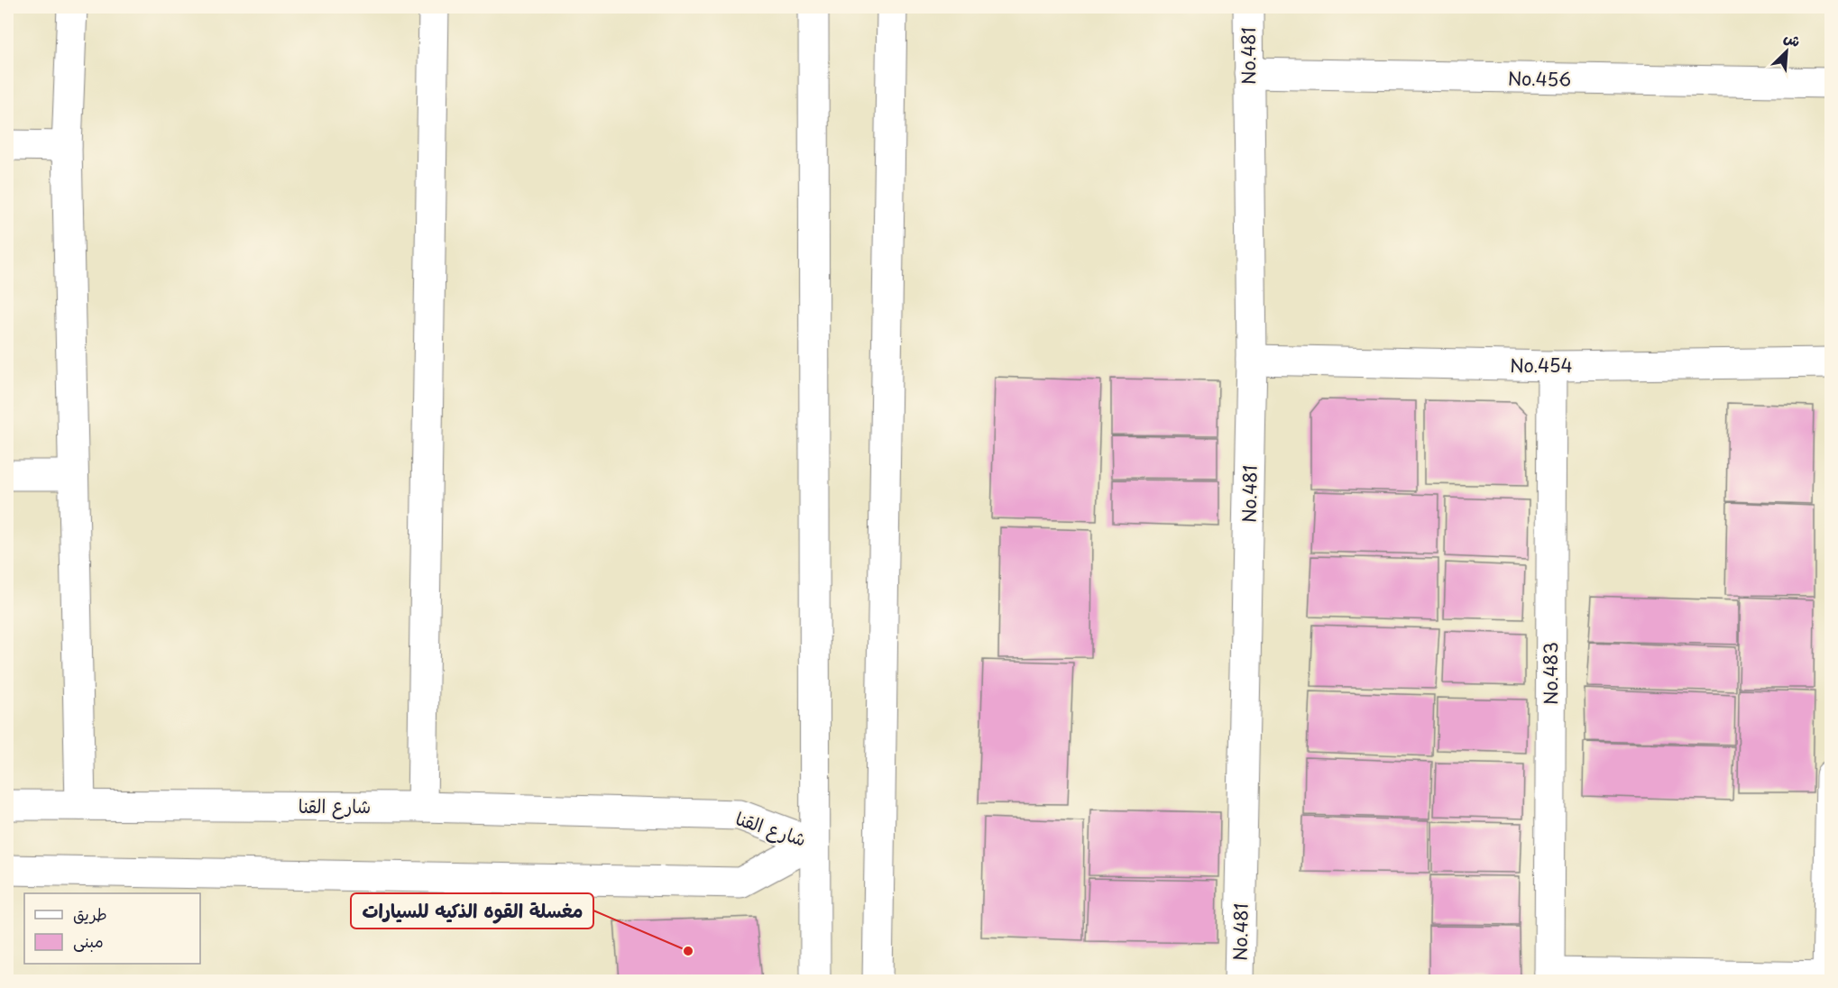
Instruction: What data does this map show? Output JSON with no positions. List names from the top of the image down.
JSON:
{
  "streets": {
    "street": [
      "No.481",
      "No.456",
      "No.454",
      "No.483",
      "شارع القنا"
    ]
  },
  "crossings": [
    ["No.481", "No.456"],
    ["No.481", "No.454"],
    ["No.454", "No.483"]
  ],
  "places": ["مغسلة القوه الذكيه للسيارات"],
  "legend": ["طريق", "مبنى"],
  "north": "top right"
}
